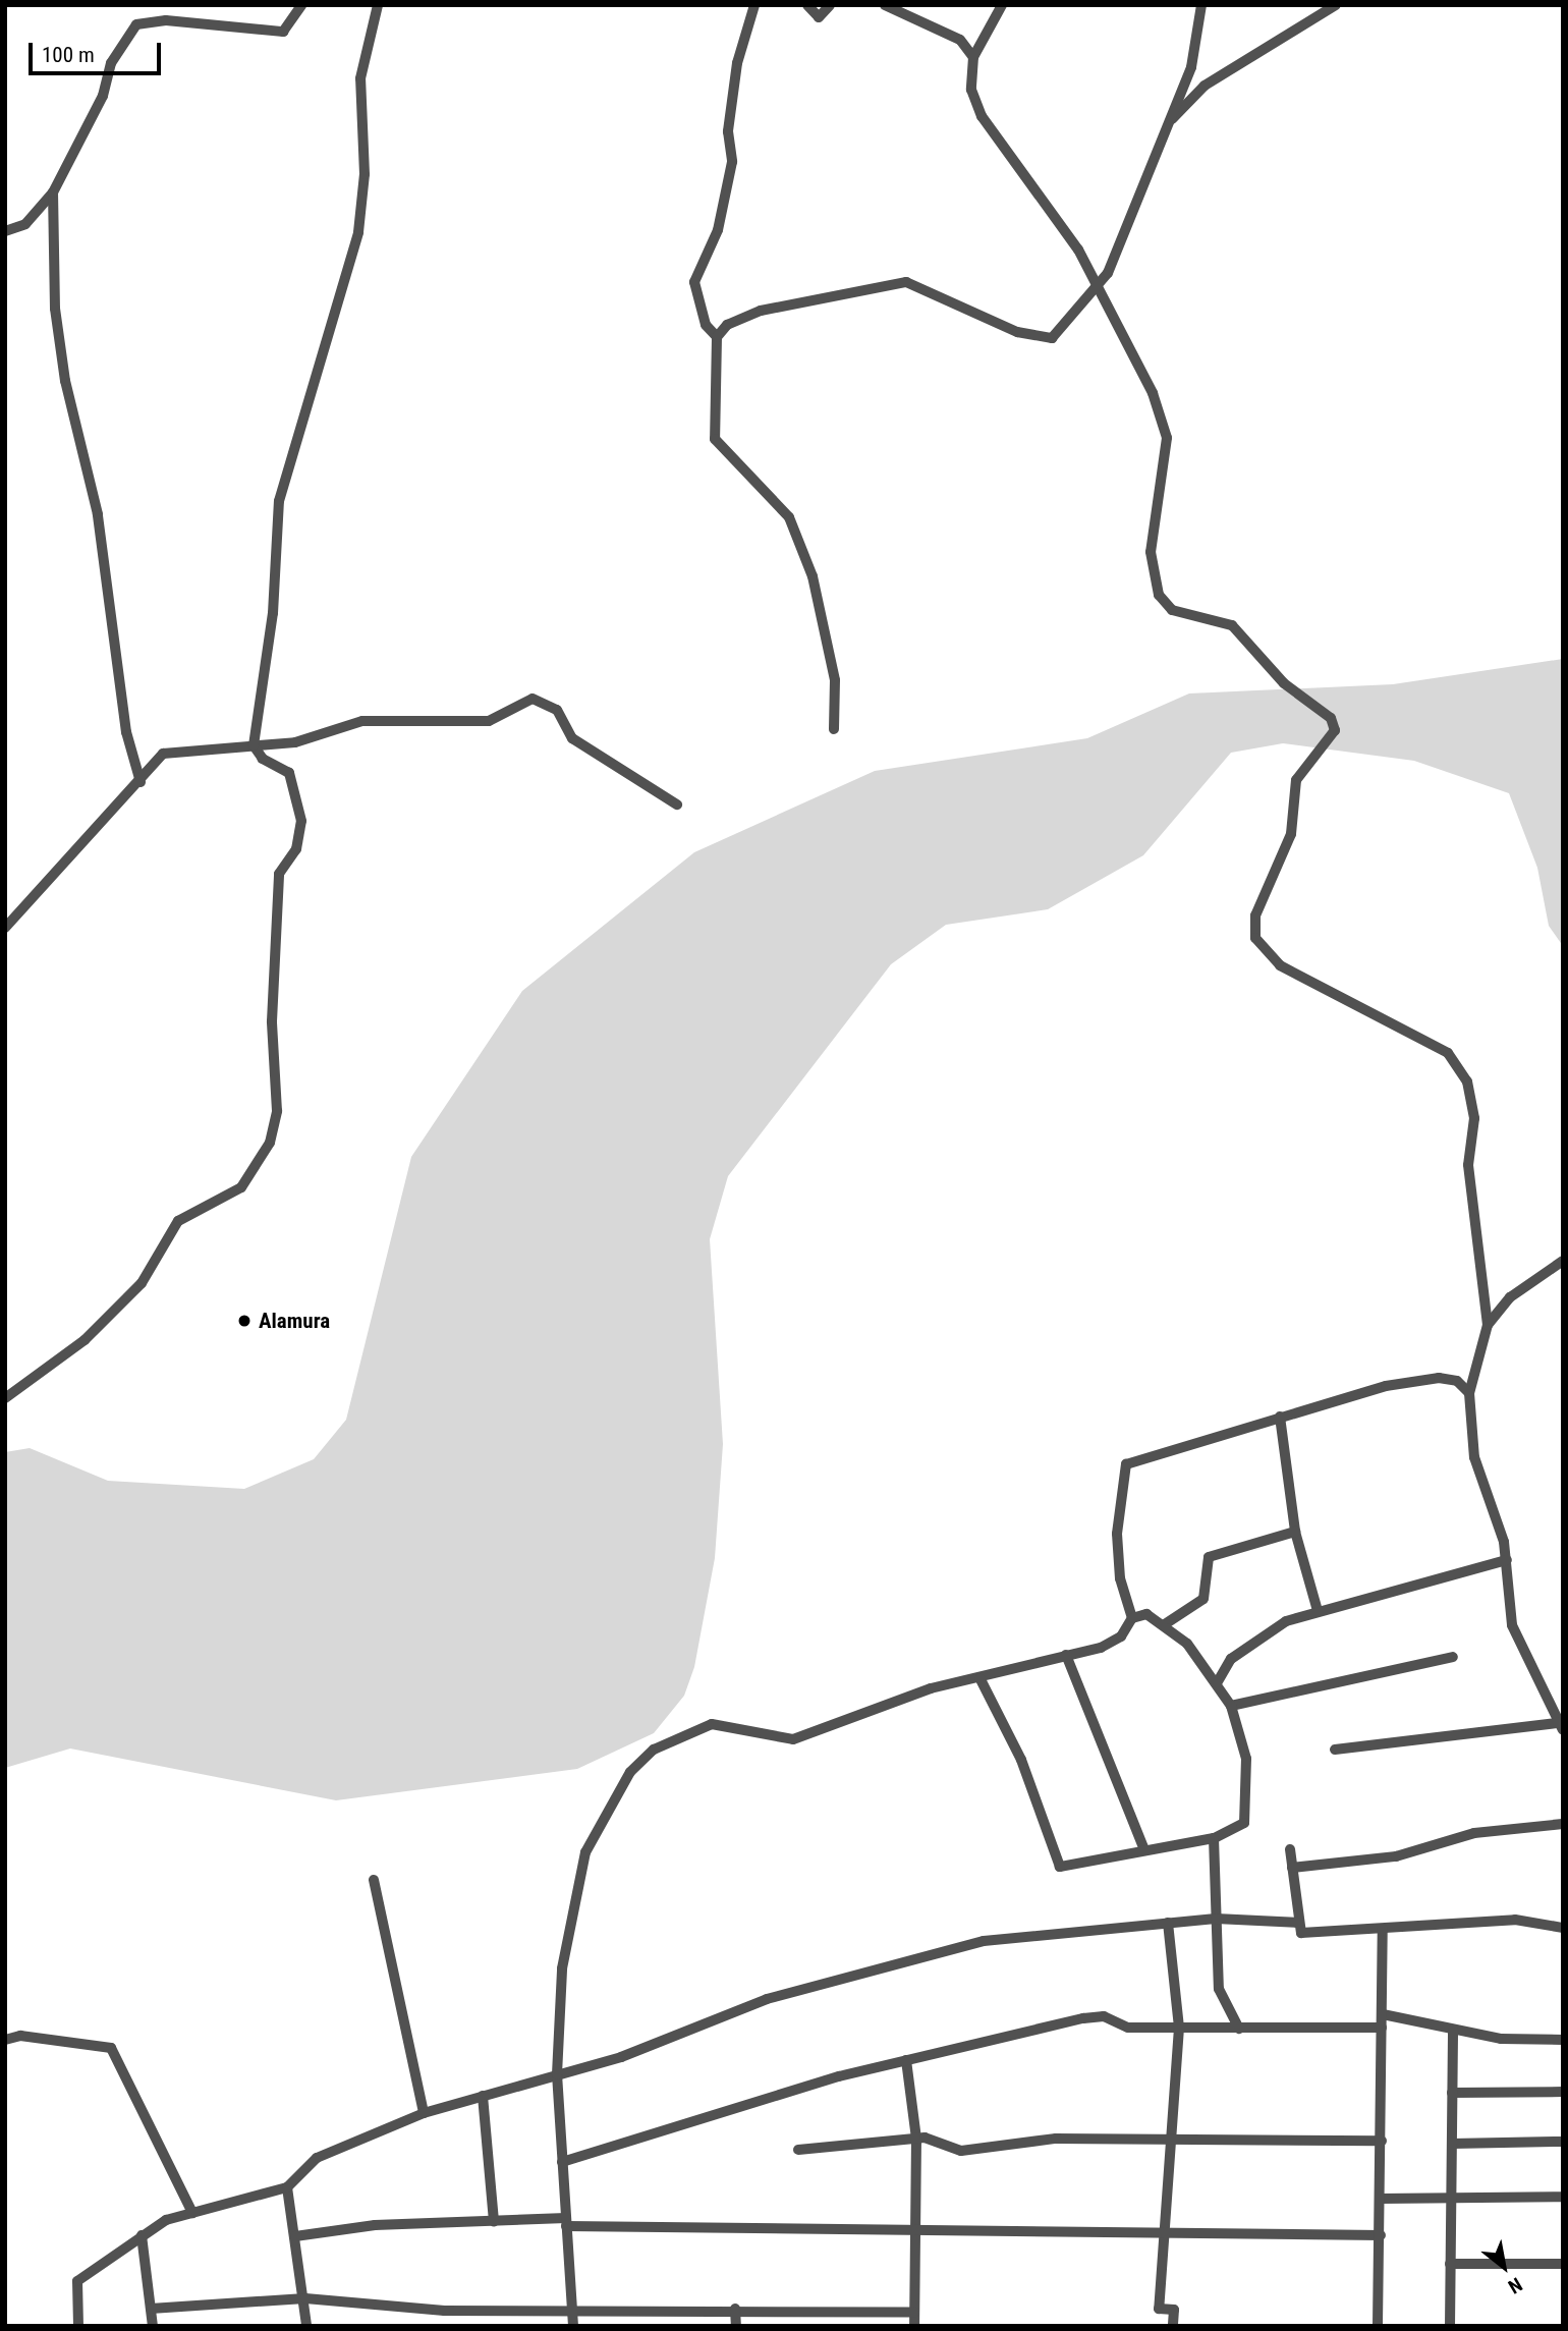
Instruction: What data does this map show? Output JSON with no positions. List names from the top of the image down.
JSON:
{
  "places": ["Alamura"],
  "scale_bar": "100 m",
  "north": "bottom right"
}
